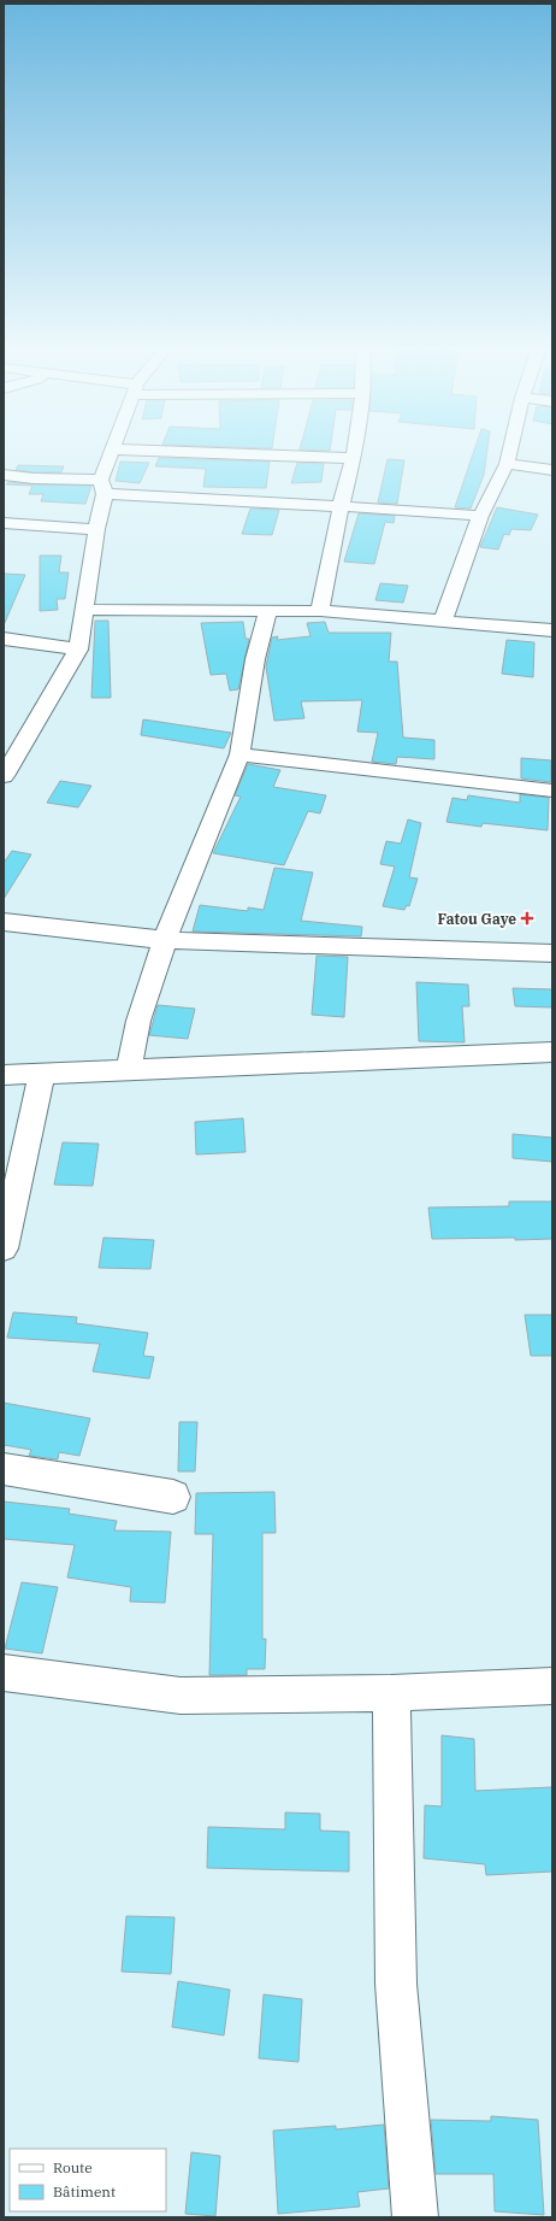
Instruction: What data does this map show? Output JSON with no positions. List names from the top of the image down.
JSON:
{
  "places": {
    "health": ["Fatou Gaye"]
  },
  "legend": ["Route", "Bâtiment"]
}
